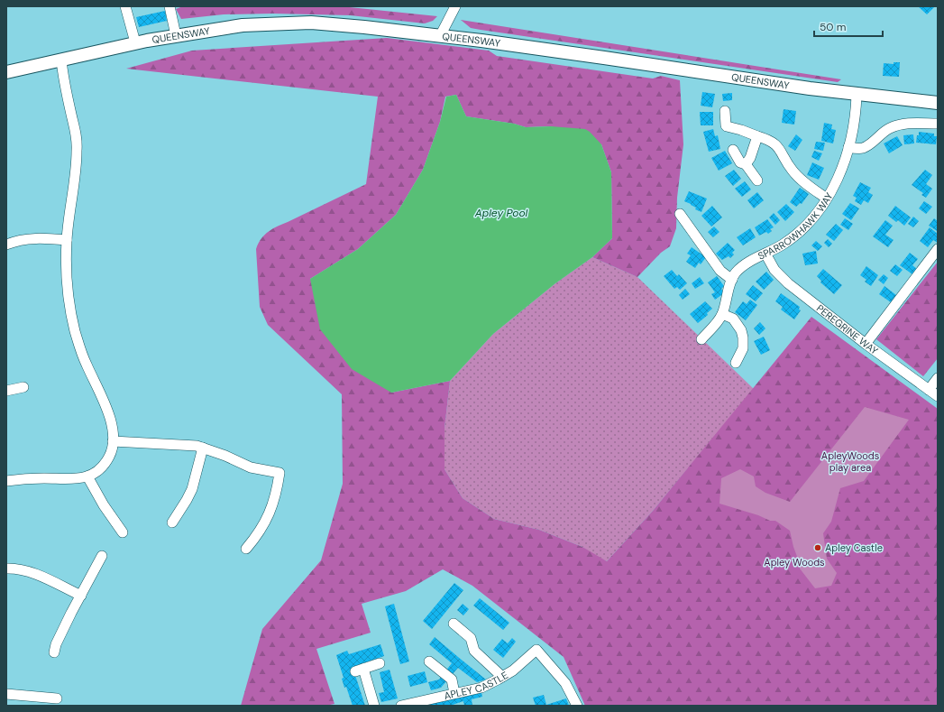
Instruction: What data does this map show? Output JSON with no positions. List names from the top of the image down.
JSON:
{
  "streets": {
    "main road": ["QUEENSWAY"],
    "street": ["SPARROWHAWK WAY", "PEREGRINE WAY", "APLEY CASTLE"]
  },
  "crossings": [
    ["QUEENSWAY", "SPARROWHAWK WAY"],
    ["SPARROWHAWK WAY", "PEREGRINE WAY"]
  ],
  "water": ["Apley Pool"],
  "parks": ["ApleyWoods play area", "Apley Woods"],
  "places": ["Apley Castle"],
  "scale_bar": "50 m"
}
